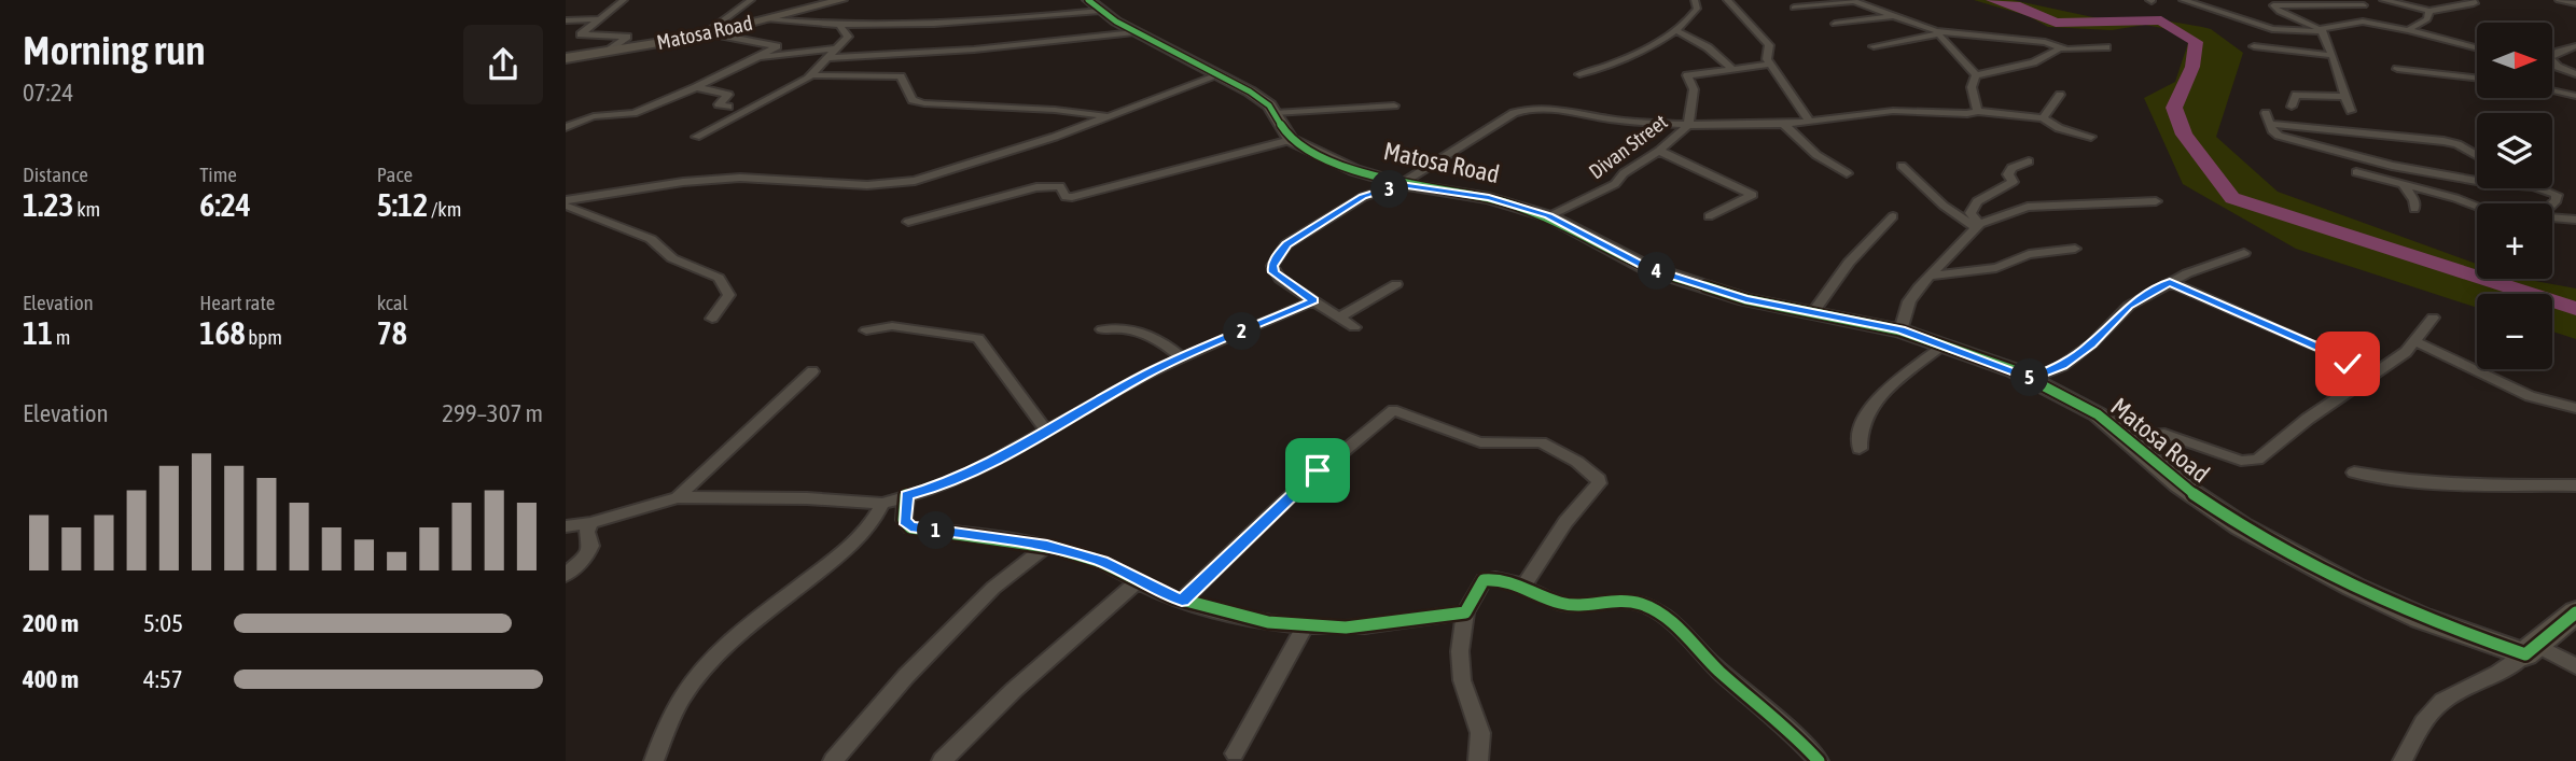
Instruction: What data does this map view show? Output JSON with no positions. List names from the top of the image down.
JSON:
{
  "streets": {
    "street": ["Matosa Road", "Divan Street"]
  },
  "crossings": [
    ["Matosa Road", "Divan Street"]
  ],
  "north": "right",
  "page": {
    "heading": ["Morning run", "07:24"],
    "map_buttons": ["+", "−"],
    "stats": [
      ["Distance", "1.23 km"],
      ["Time", "6:24"],
      ["Pace", "5:12 /km"],
      ["Elevation", "11 m"],
      ["Heart rate", "168 bpm"],
      ["kcal", "78"]
    ],
    "pins": [
      "3",
      "4",
      "2",
      "5",
      "1"
    ],
    "chart": ["Elevation", "299–307 m"],
    "list": [
      {
        "name": "200 m",
        "note": "5:05"
      },
      {
        "name": "400 m",
        "note": "4:57"
      }
    ]
  }
}
